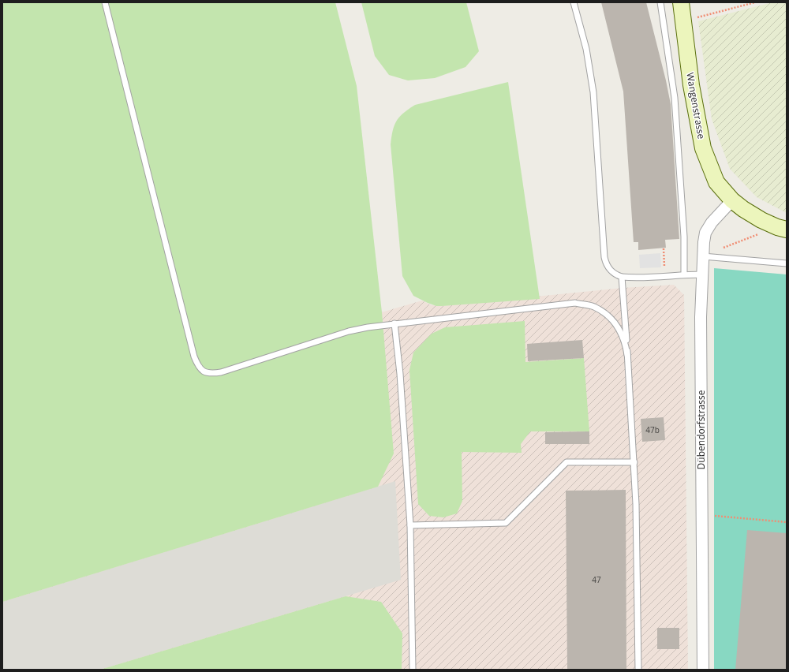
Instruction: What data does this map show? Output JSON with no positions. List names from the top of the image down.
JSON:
{
  "streets": {
    "main road": ["Wangenstrasse"],
    "street": ["Dübendorfstrasse"]
  },
  "crossings": [
    ["Wangenstrasse", "Dübendorfstrasse"]
  ],
  "house_numbers": ["47b", "47"]
}
